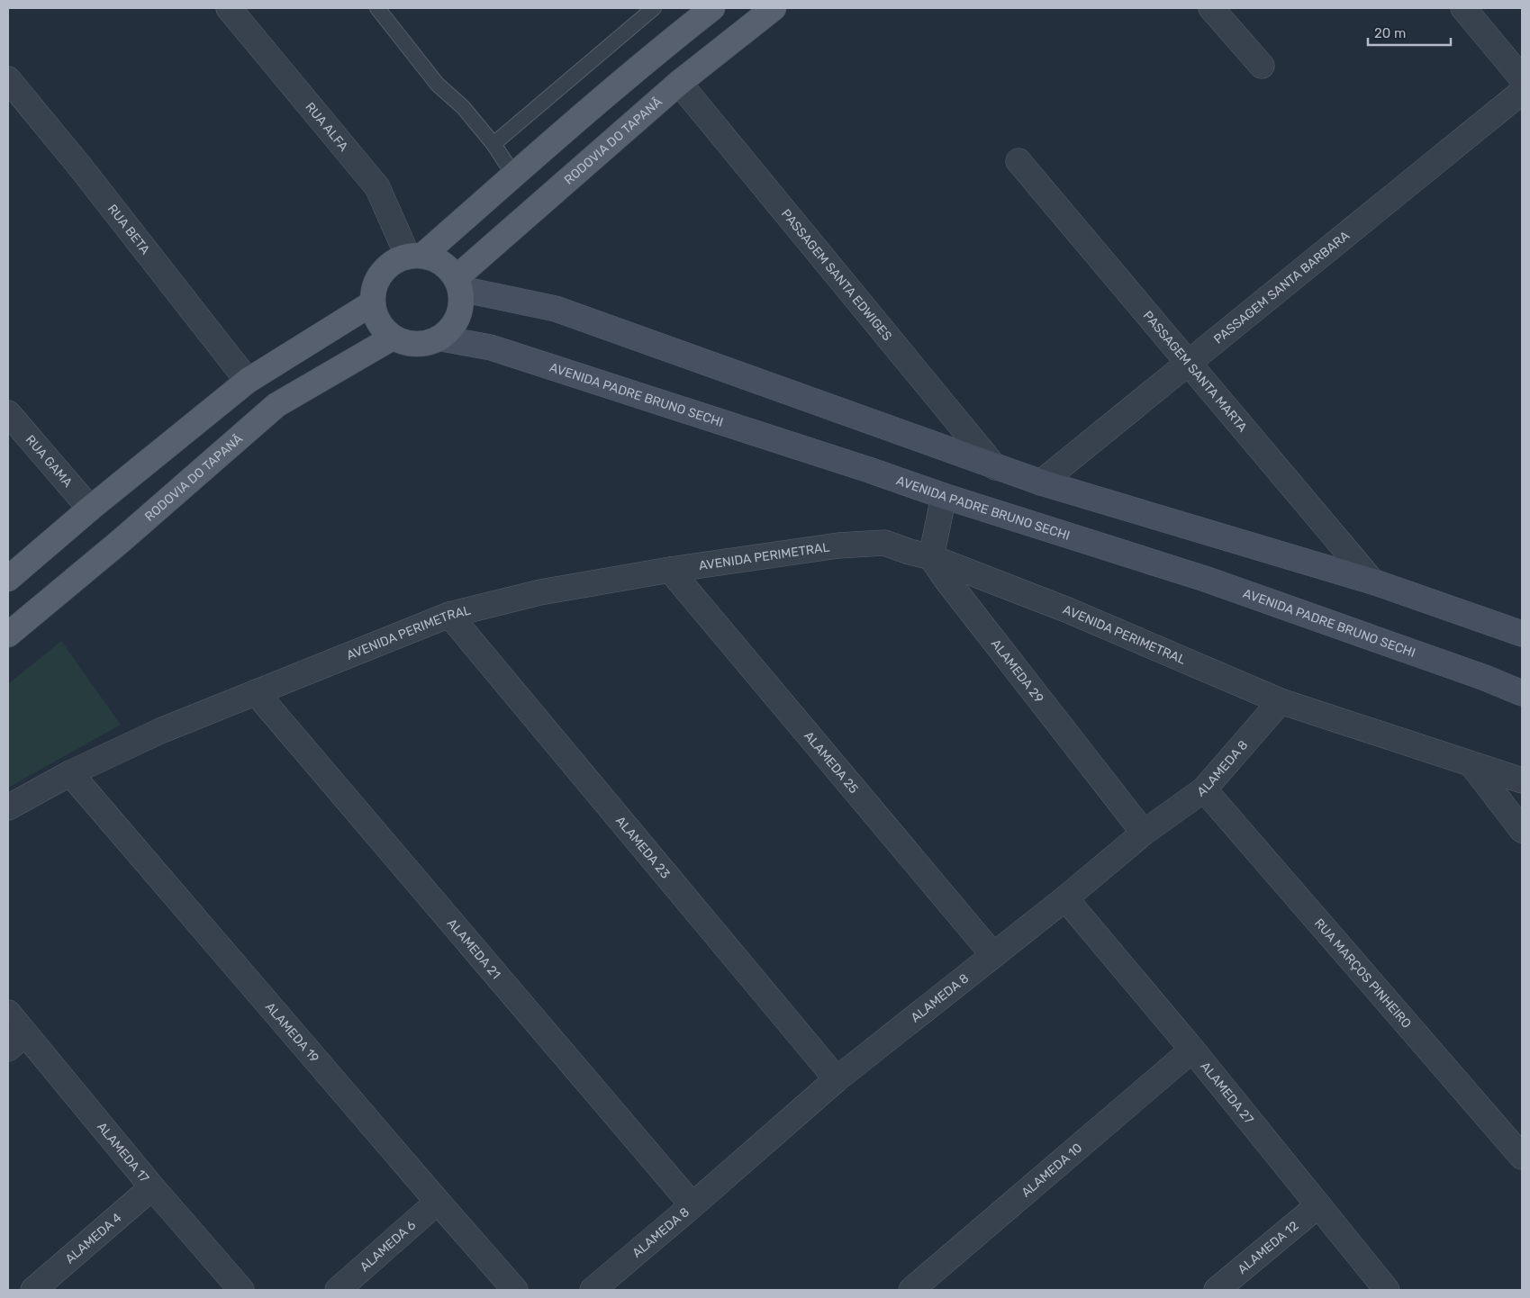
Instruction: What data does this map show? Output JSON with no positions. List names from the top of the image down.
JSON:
{
  "streets": {
    "main road": ["RODOVIA DO TAPANÃ", "AVENIDA PADRE BRUNO SECHI"],
    "street": [
      "RUA ALFA",
      "RUA BETA",
      "PASSAGEM SANTA EDWIGES",
      "PASSAGEM SANTA BARBARA",
      "PASSAGEM SANTA MARTA",
      "RUA GAMA",
      "AVENIDA PERIMETRAL",
      "ALAMEDA 29",
      "ALAMEDA 25",
      "ALAMEDA 8",
      "ALAMEDA 23",
      "ALAMEDA 21",
      "RUA MARÇOS PINHEIRO",
      "ALAMEDA 19",
      "ALAMEDA 27",
      "ALAMEDA 17",
      "ALAMEDA 10",
      "ALAMEDA 4",
      "ALAMEDA 6",
      "ALAMEDA 12"
    ]
  },
  "crossings": [
    ["RUA ALFA", "RODOVIA DO TAPANÃ"],
    ["RUA ALFA", "AVENIDA PADRE BRUNO SECHI"],
    ["RODOVIA DO TAPANÃ", "PASSAGEM SANTA EDWIGES"],
    ["RODOVIA DO TAPANÃ", "AVENIDA PADRE BRUNO SECHI"],
    ["PASSAGEM SANTA BARBARA", "PASSAGEM SANTA MARTA"],
    ["AVENIDA PERIMETRAL", "ALAMEDA 29"],
    ["AVENIDA PERIMETRAL", "ALAMEDA 25"],
    ["AVENIDA PERIMETRAL", "ALAMEDA 8"],
    ["AVENIDA PERIMETRAL", "ALAMEDA 23"],
    ["AVENIDA PERIMETRAL", "ALAMEDA 21"],
    ["AVENIDA PERIMETRAL", "ALAMEDA 19"],
    ["ALAMEDA 29", "ALAMEDA 8"],
    ["ALAMEDA 25", "ALAMEDA 8"],
    ["ALAMEDA 8", "ALAMEDA 23"],
    ["ALAMEDA 8", "ALAMEDA 21"],
    ["ALAMEDA 8", "RUA MARÇOS PINHEIRO"],
    ["ALAMEDA 8", "ALAMEDA 27"],
    ["ALAMEDA 19", "ALAMEDA 6"],
    ["ALAMEDA 27", "ALAMEDA 10"],
    ["ALAMEDA 27", "ALAMEDA 12"],
    ["ALAMEDA 17", "ALAMEDA 4"]
  ],
  "scale_bar": "20 m"
}
